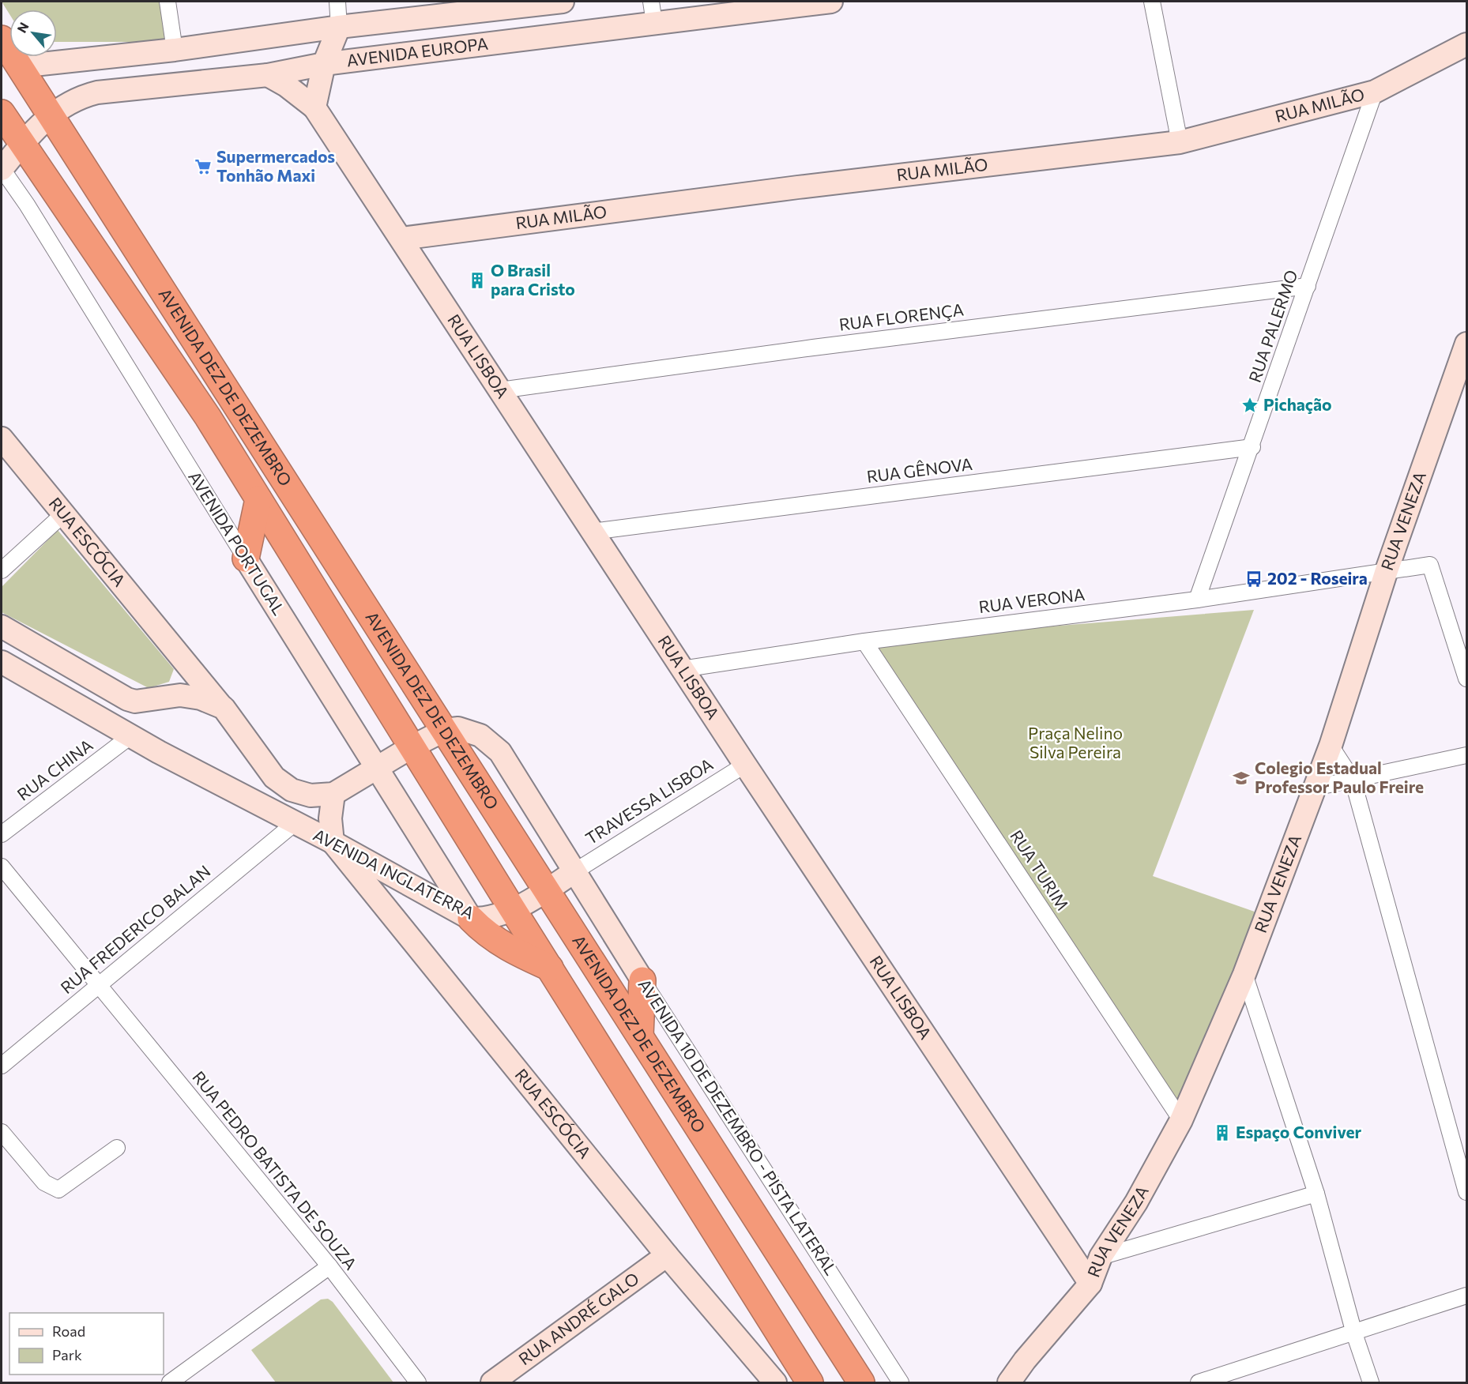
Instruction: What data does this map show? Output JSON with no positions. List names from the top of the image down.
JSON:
{
  "streets": {
    "highway": ["AVENIDA DEZ DE DEZEMBRO"],
    "street": [
      "AVENIDA EUROPA",
      "RUA MILÃO",
      "RUA FLORENÇA",
      "RUA PALERMO",
      "RUA LISBOA",
      "RUA GÊNOVA",
      "RUA VENEZA",
      "RUA ESCÓCIA",
      "AVENIDA PORTUGAL",
      "RUA VERONA",
      "RUA CHINA",
      "TRAVESSA LISBOA",
      "RUA TURIM",
      "AVENIDA INGLATERRA",
      "RUA FREDERICO BALAN",
      "AVENIDA 10 DE DEZEMBRO - PISTA LATERAL",
      "RUA PEDRO BATISTA DE SOUZA",
      "RUA ANDRÉ GALO"
    ]
  },
  "crossings": [
    ["AVENIDA EUROPA", "RUA LISBOA"],
    ["AVENIDA EUROPA", "AVENIDA DEZ DE DEZEMBRO"],
    ["AVENIDA EUROPA", "AVENIDA PORTUGAL"],
    ["RUA MILÃO", "RUA PALERMO"],
    ["RUA MILÃO", "RUA LISBOA"],
    ["RUA FLORENÇA", "RUA PALERMO"],
    ["RUA FLORENÇA", "RUA LISBOA"],
    ["RUA PALERMO", "RUA GÊNOVA"],
    ["RUA PALERMO", "RUA VERONA"],
    ["RUA LISBOA", "RUA GÊNOVA"],
    ["RUA LISBOA", "RUA VENEZA"],
    ["RUA LISBOA", "RUA VERONA"],
    ["RUA LISBOA", "TRAVESSA LISBOA"],
    ["AVENIDA DEZ DE DEZEMBRO", "AVENIDA INGLATERRA"],
    ["RUA VENEZA", "RUA VERONA"],
    ["RUA VENEZA", "RUA TURIM"],
    ["RUA ESCÓCIA", "AVENIDA INGLATERRA"],
    ["RUA ESCÓCIA", "RUA ANDRÉ GALO"],
    ["AVENIDA PORTUGAL", "AVENIDA INGLATERRA"],
    ["RUA VERONA", "RUA TURIM"],
    ["RUA CHINA", "AVENIDA INGLATERRA"],
    ["TRAVESSA LISBOA", "AVENIDA INGLATERRA"],
    ["TRAVESSA LISBOA", "AVENIDA 10 DE DEZEMBRO - PISTA LATERAL"],
    ["AVENIDA INGLATERRA", "RUA FREDERICO BALAN"],
    ["AVENIDA INGLATERRA", "AVENIDA 10 DE DEZEMBRO - PISTA LATERAL"],
    ["RUA FREDERICO BALAN", "RUA PEDRO BATISTA DE SOUZA"]
  ],
  "parks": ["Praça Nelino Silva Pereira"],
  "places": {
    "supermarket": ["Supermercados Tonhão Maxi"],
    "building": ["O Brasil para Cristo", "Espaço Conviver"],
    "place": ["Pichação"],
    "bus stop": ["202 - Roseira"],
    "school or university": ["Colegio Estadual Professor Paulo Freire"]
  },
  "legend": ["Road", "Park"],
  "north": "top left"
}
